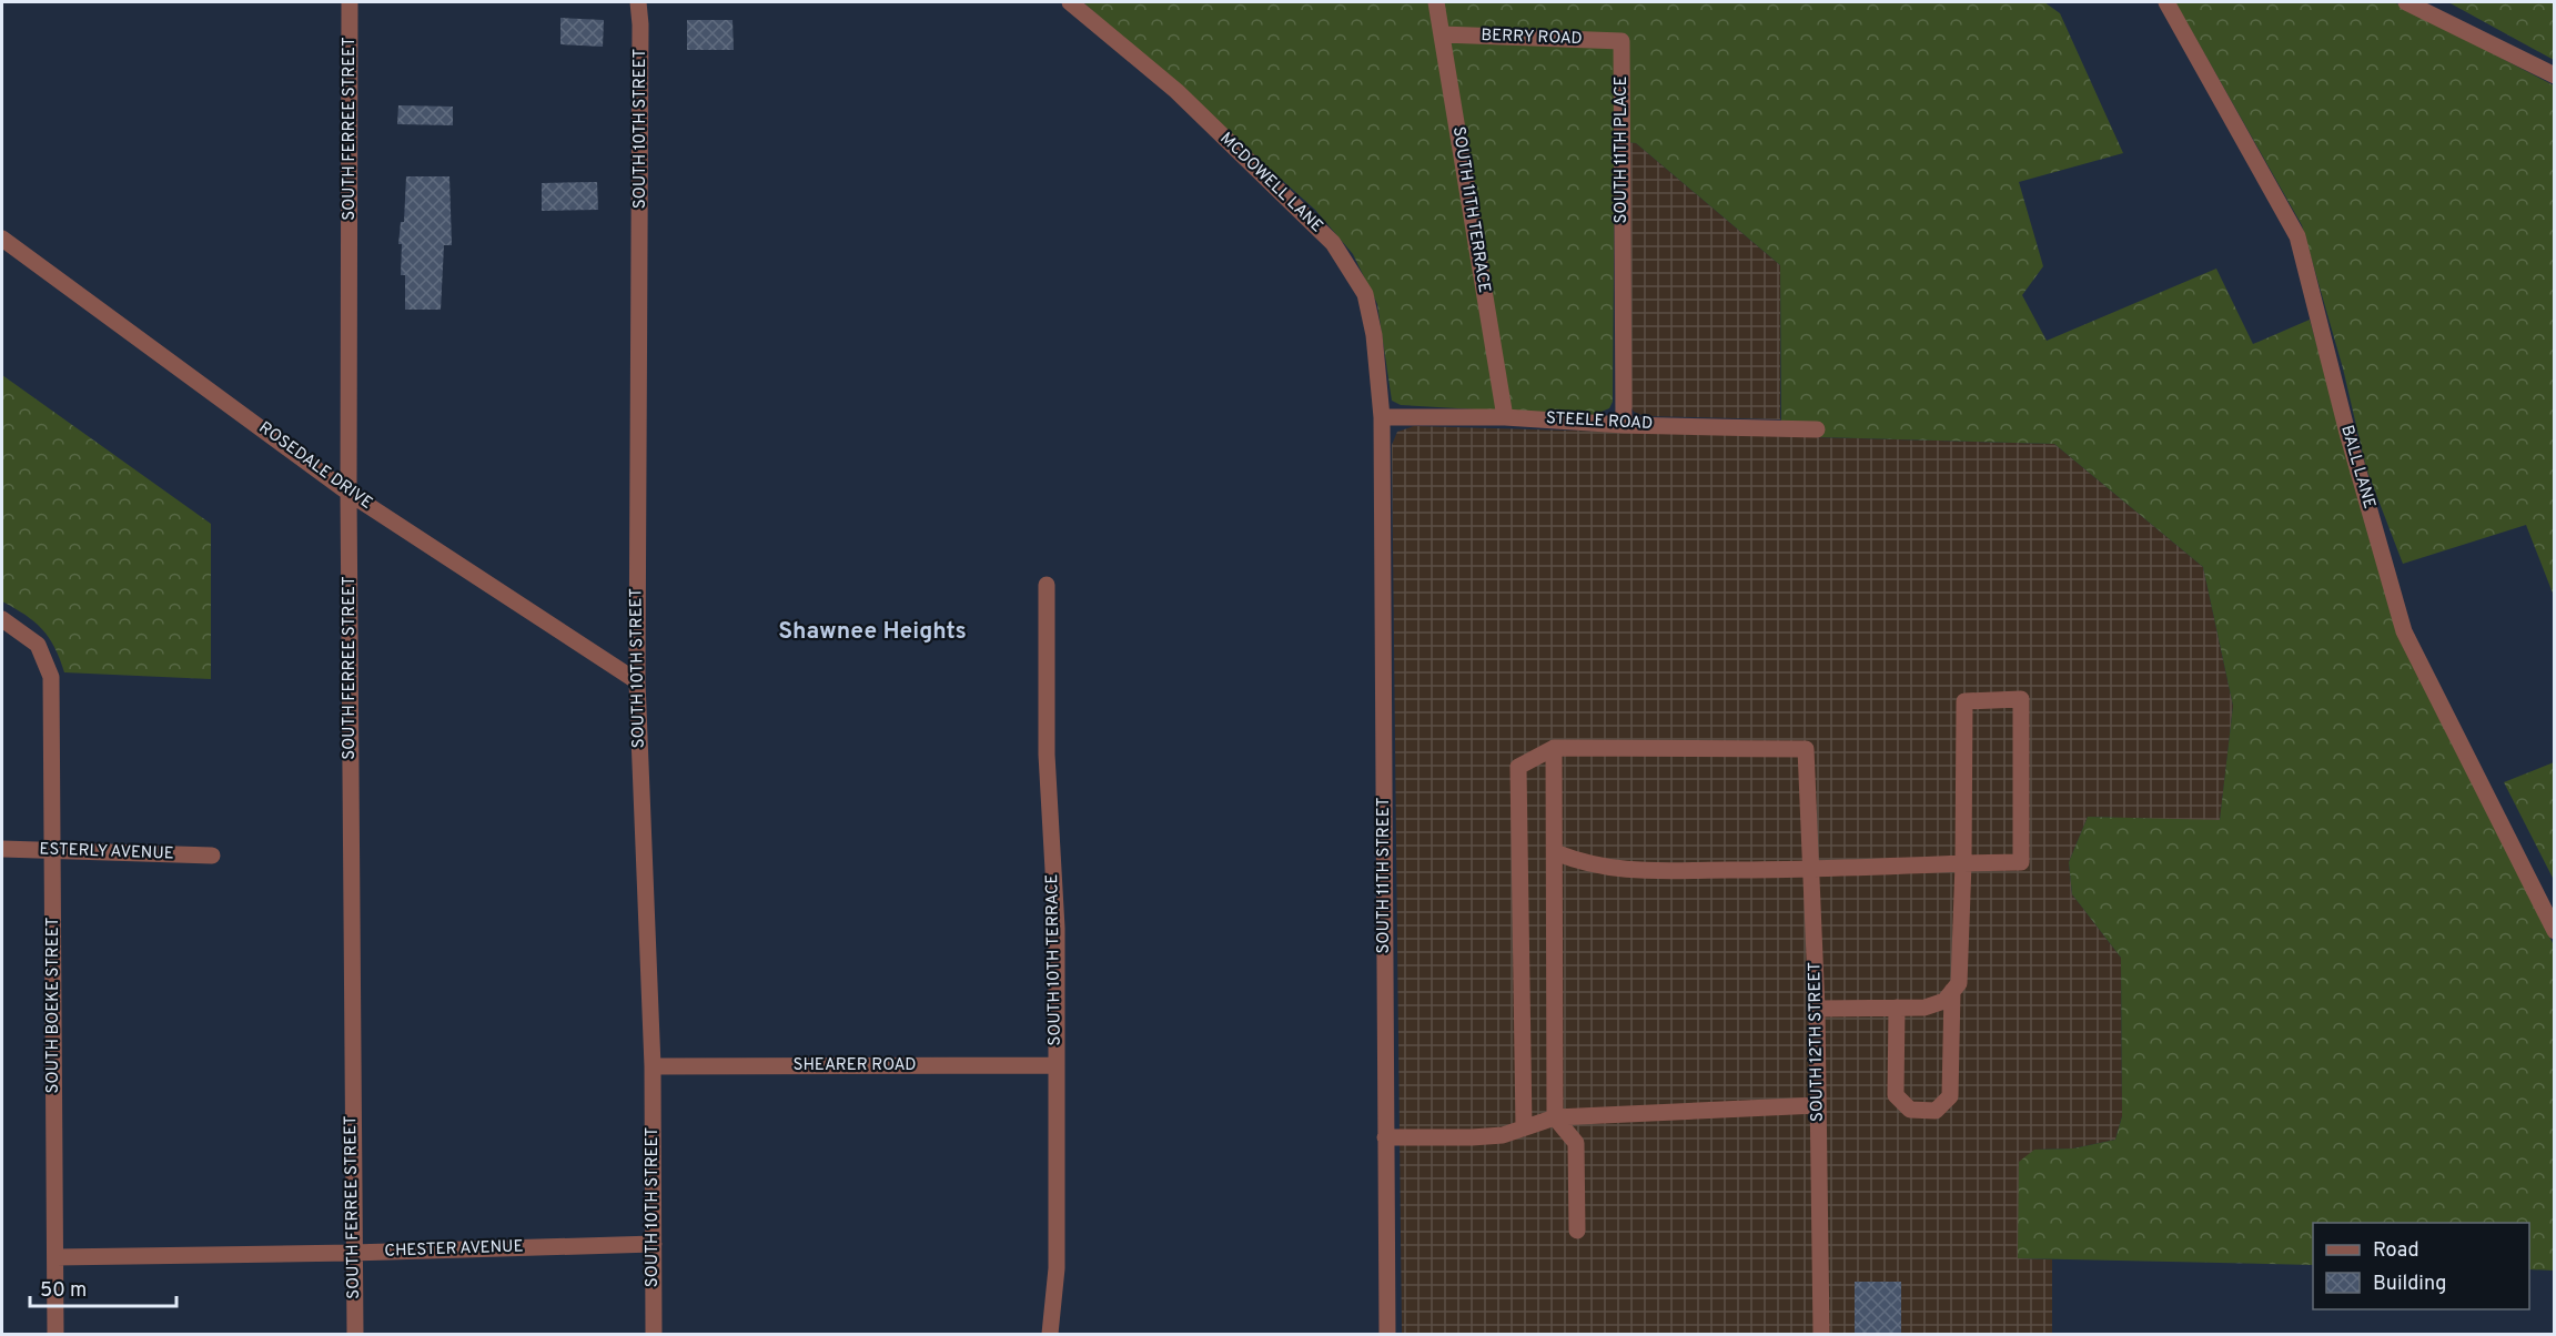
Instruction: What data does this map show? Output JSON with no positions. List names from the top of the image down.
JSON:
{
  "streets": {
    "street": [
      "BERRY ROAD",
      "SOUTH FERREE STREET",
      "SOUTH 10TH STREET",
      "SOUTH 11TH PLACE",
      "MCDOWELL LANE",
      "SOUTH 11TH TERRACE",
      "STEELE ROAD",
      "ROSEDALE DRIVE",
      "BALL LANE",
      "ESTERLY AVENUE",
      "SOUTH 11TH STREET",
      "SOUTH 10TH TERRACE",
      "SOUTH BOEKE STREET",
      "SOUTH 12TH STREET",
      "SHEARER ROAD",
      "CHESTER AVENUE"
    ]
  },
  "crossings": [
    ["BERRY ROAD", "SOUTH 11TH PLACE"],
    ["BERRY ROAD", "SOUTH 11TH TERRACE"],
    ["SOUTH FERREE STREET", "ROSEDALE DRIVE"],
    ["SOUTH FERREE STREET", "CHESTER AVENUE"],
    ["SOUTH 10TH STREET", "ROSEDALE DRIVE"],
    ["SOUTH 10TH STREET", "SHEARER ROAD"],
    ["SOUTH 10TH STREET", "CHESTER AVENUE"],
    ["SOUTH 11TH PLACE", "STEELE ROAD"],
    ["MCDOWELL LANE", "STEELE ROAD"],
    ["MCDOWELL LANE", "SOUTH 11TH STREET"],
    ["SOUTH 11TH TERRACE", "STEELE ROAD"],
    ["STEELE ROAD", "SOUTH 11TH STREET"],
    ["ESTERLY AVENUE", "SOUTH BOEKE STREET"],
    ["SOUTH 10TH TERRACE", "SHEARER ROAD"],
    ["SOUTH BOEKE STREET", "CHESTER AVENUE"]
  ],
  "districts": ["Shawnee Heights"],
  "legend": ["Road", "Building"],
  "scale_bar": "50 m"
}
